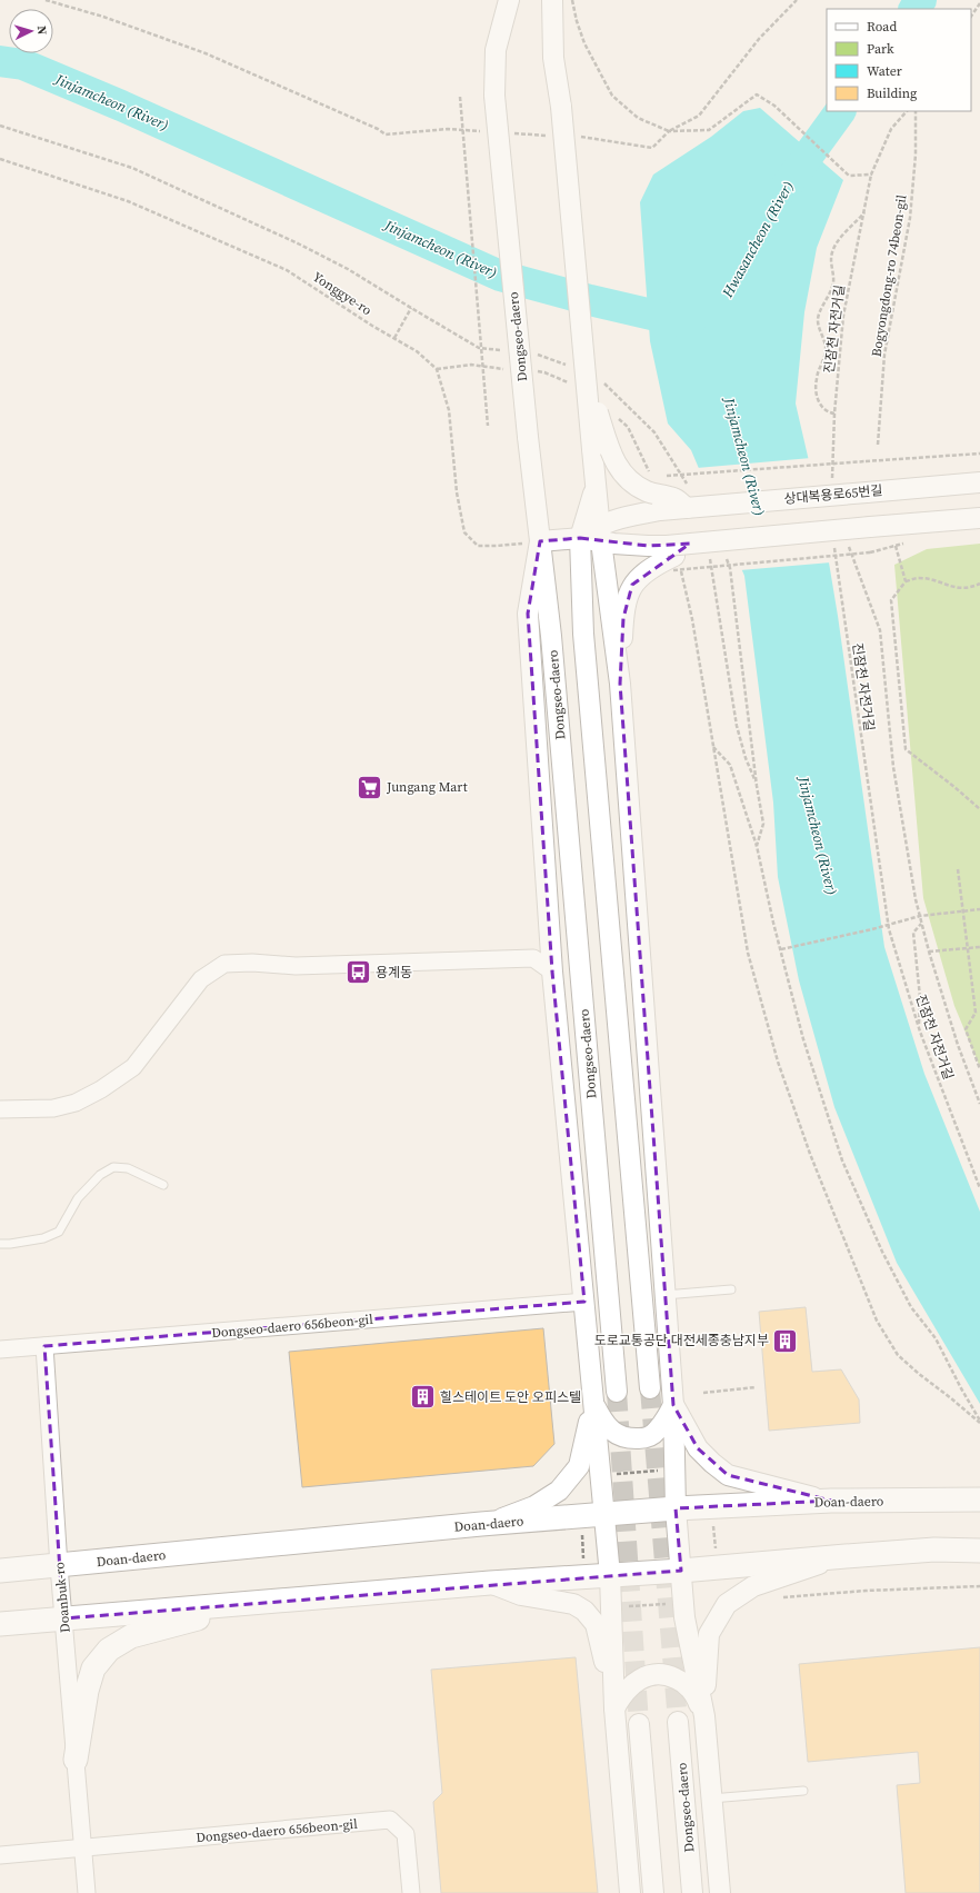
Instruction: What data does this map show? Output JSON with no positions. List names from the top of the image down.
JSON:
{
  "streets": {
    "main road": ["Doan-daero"],
    "street": [
      "Dongseo-daero",
      "상대복용로65번길",
      "Dongseo-daero 656beon-gil",
      "Doanbuk-ro"
    ],
    "path": ["Bogyongdong-ro 74beon-gil", "Yonggye-ro", "진잠천 자전거길"]
  },
  "crossings": [
    ["Dongseo-daero 656beon-gil", "Doanbuk-ro"],
    ["Doan-daero", "Doanbuk-ro"]
  ],
  "water": ["Jinjamcheon (River)", "Hwasancheon (River)"],
  "places": {
    "supermarket": ["Jungang Mart"],
    "bus stop": ["용계동"],
    "building": ["도로교통공단 대전세종충남지부", "힐스테이트 도안 오피스텔"]
  },
  "legend": [
    "Road",
    "Park",
    "Water",
    "Building"
  ],
  "north": "right"
}
